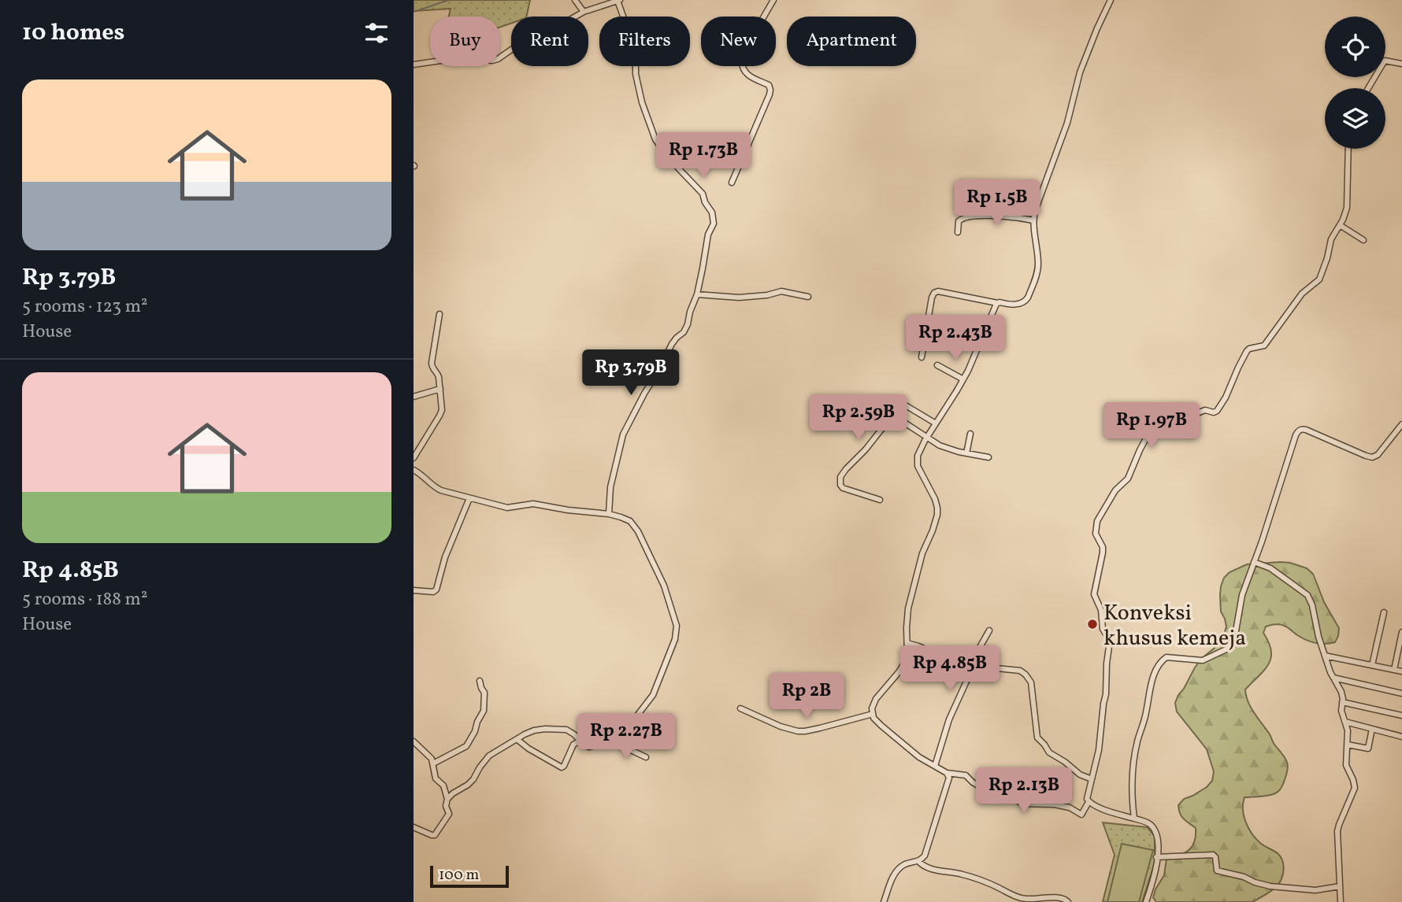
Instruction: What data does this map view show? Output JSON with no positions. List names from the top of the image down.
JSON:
{
  "places": ["Konveksi khusus kemeja"],
  "scale_bar": "100 m",
  "page": {
    "heading": "10 homes",
    "chip": [
      "Buy",
      "Rent",
      "Filters",
      "New",
      "Apartment"
    ],
    "list": [
      {
        "name": "Rp 3.79B",
        "note": "5 rooms · 123 m² · House"
      },
      {
        "name": "Rp 4.85B",
        "note": "5 rooms · 188 m² · House"
      }
    ],
    "price": [
      "Rp 1.73B",
      "Rp 1.5B",
      "Rp 2.43B",
      "Rp 3.79B",
      "Rp 2.59B",
      "Rp 1.97B",
      "Rp 4.85B",
      "Rp 2B",
      "Rp 2.27B",
      "Rp 2.13B"
    ],
    "scale": "100 m"
  }
}
